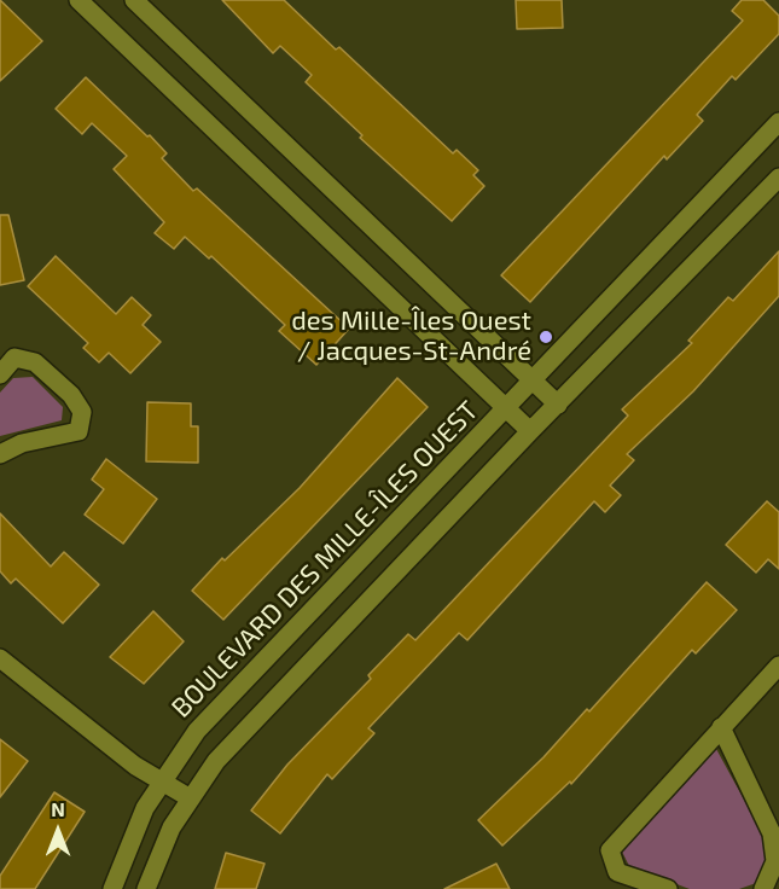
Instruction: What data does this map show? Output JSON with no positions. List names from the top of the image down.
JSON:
{
  "streets": {
    "street": ["BOULEVARD DES MILLE-ÎLES OUEST"]
  },
  "places": ["des Mille-Îles Ouest / Jacques-St-André"],
  "north": "top"
}
